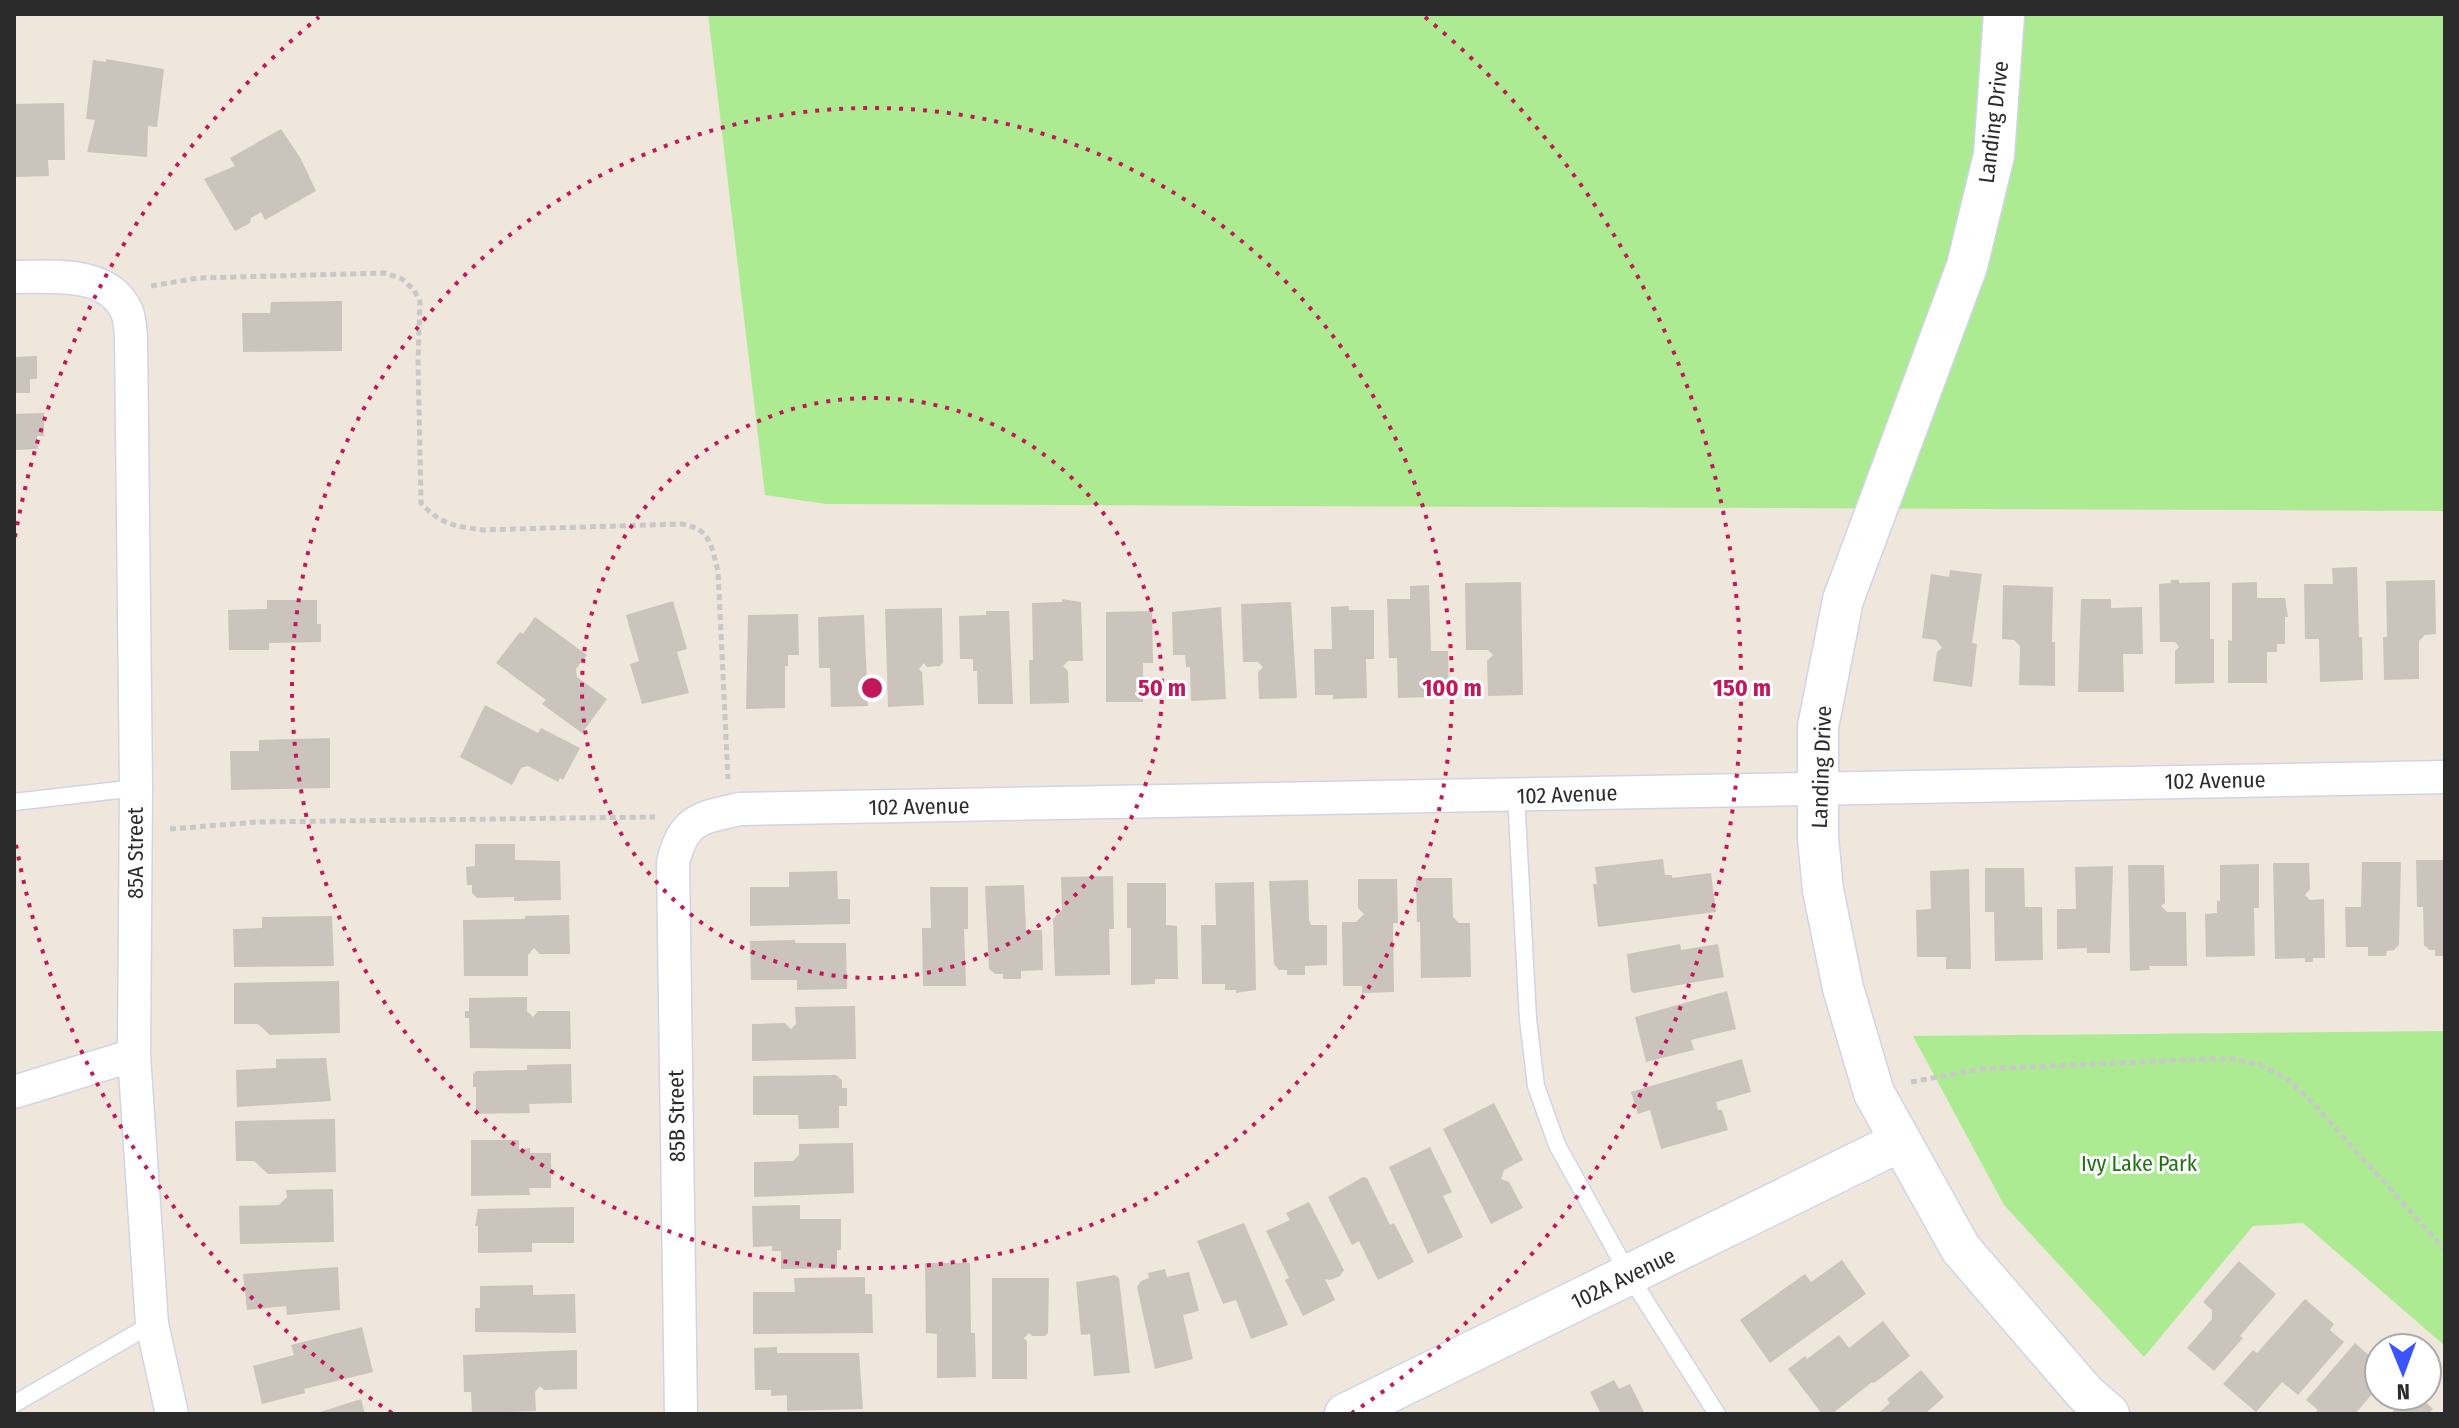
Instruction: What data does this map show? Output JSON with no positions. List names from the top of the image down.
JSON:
{
  "streets": {
    "street": [
      "Landing Drive",
      "102 Avenue",
      "85A Street",
      "85B Street",
      "102A Avenue"
    ]
  },
  "crossings": [
    ["Landing Drive", "102 Avenue"],
    ["Landing Drive", "102A Avenue"],
    ["102 Avenue", "85B Street"]
  ],
  "parks": ["Ivy Lake Park"],
  "north": "bottom",
  "rings": ["50 m", "100 m", "150 m"]
}
